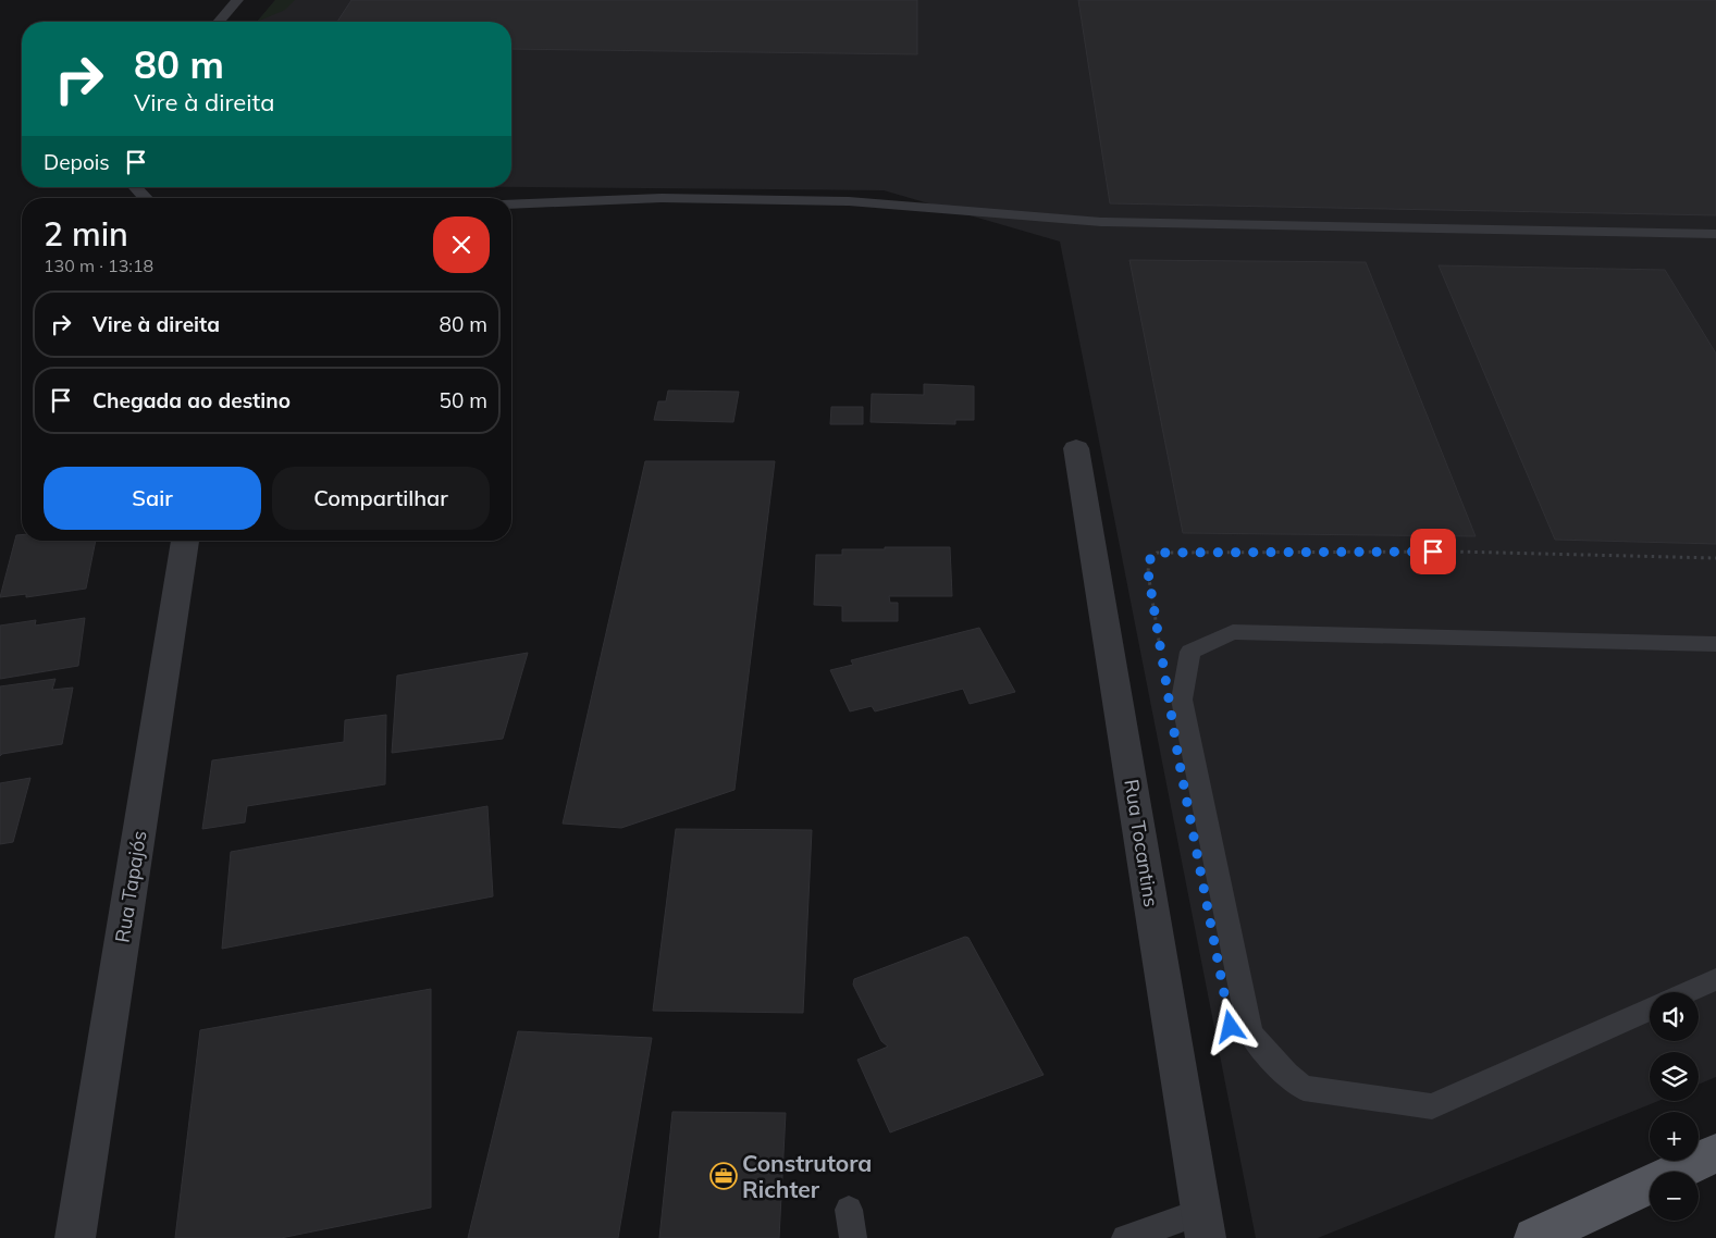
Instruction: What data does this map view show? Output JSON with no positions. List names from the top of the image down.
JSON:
{
  "streets": {
    "street": ["Rua Tocantins", "Rua Tapajós"]
  },
  "places": {
    "office": ["Construtora Richter"]
  },
  "page": {
    "turn": ["80 m", "Vire à direita"],
    "then": "Depois",
    "heading": ["2 min", "130 m · 13:18"],
    "list": [
      {
        "name": "Vire à direita",
        "value": "80 m"
      },
      {
        "name": "Chegada ao destino",
        "value": "50 m"
      }
    ],
    "buttons": ["Sair", "Compartilhar"],
    "map_buttons": ["+", "−"]
  }
}
